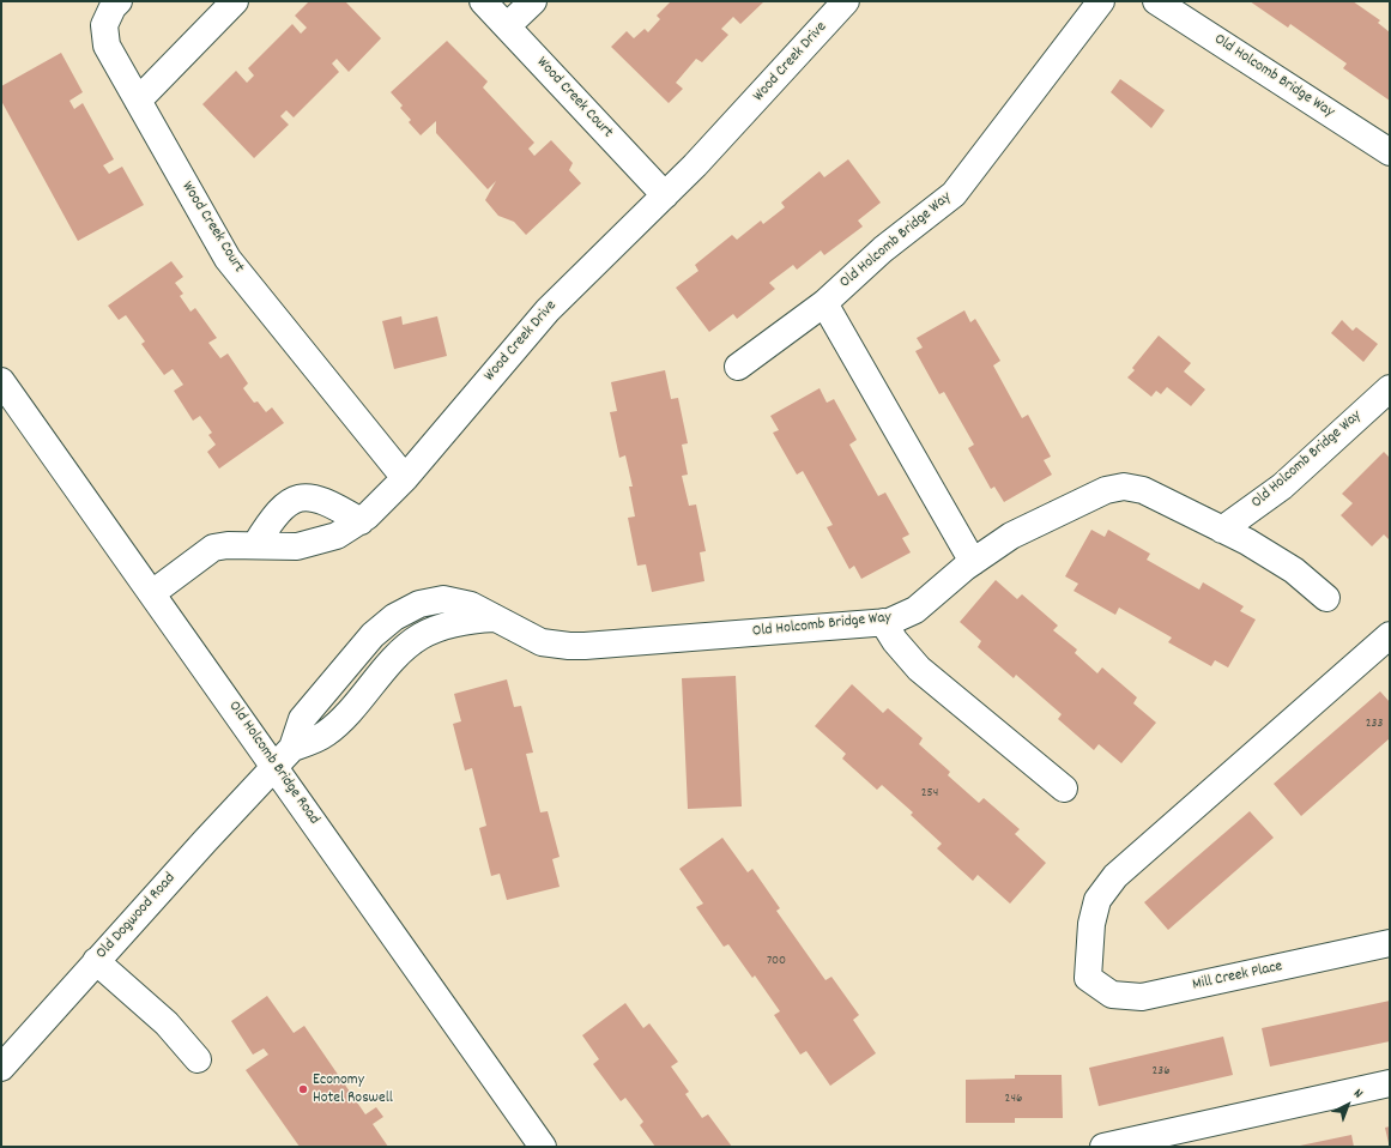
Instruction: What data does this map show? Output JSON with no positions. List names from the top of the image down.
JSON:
{
  "streets": {
    "street": [
      "Wood Creek Drive",
      "Old Holcomb Bridge Way",
      "Wood Creek Court",
      "Old Holcomb Bridge Road",
      "Old Dogwood Road",
      "Mill Creek Place"
    ]
  },
  "crossings": [
    ["Wood Creek Drive", "Wood Creek Court"],
    ["Wood Creek Drive", "Old Holcomb Bridge Road"],
    ["Old Holcomb Bridge Way", "Old Holcomb Bridge Road"],
    ["Old Holcomb Bridge Way", "Old Dogwood Road"],
    ["Old Holcomb Bridge Road", "Old Dogwood Road"]
  ],
  "places": ["Economy Hotel Roswell"],
  "house_numbers": [
    "233",
    "254",
    "700",
    "236",
    "246"
  ],
  "north": "top right"
}
